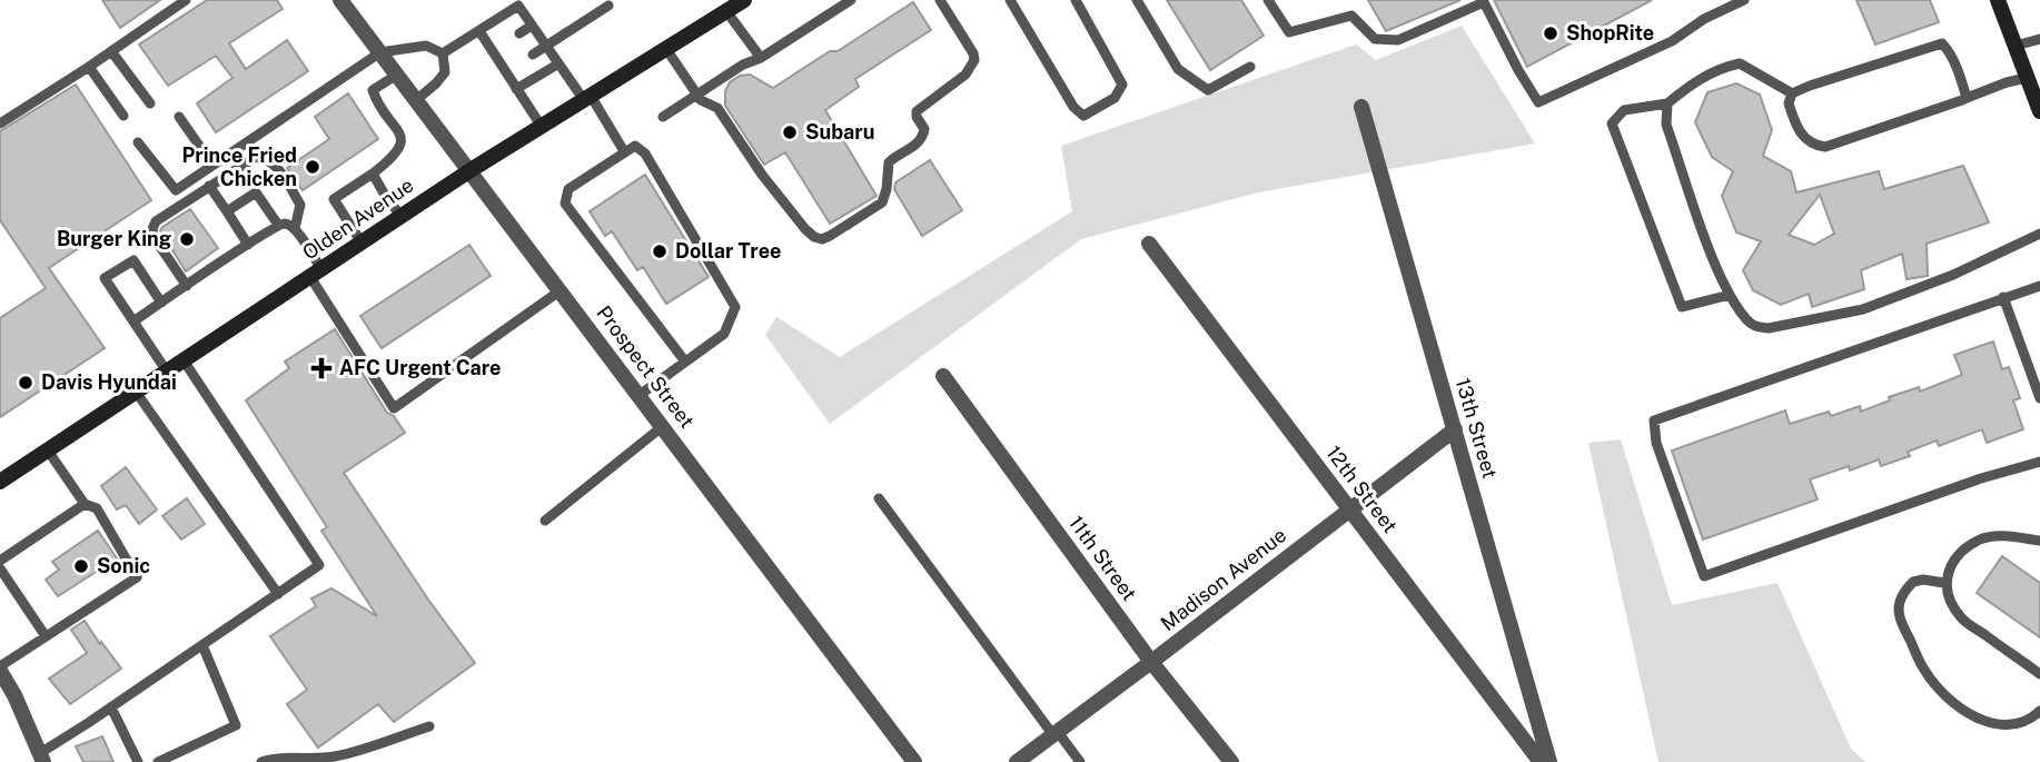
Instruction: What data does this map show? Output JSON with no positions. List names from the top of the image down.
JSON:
{
  "streets": {
    "main road": ["Olden Avenue"],
    "street": [
      "Prospect Street",
      "13th Street",
      "12th Street",
      "11th Street",
      "Madison Avenue"
    ]
  },
  "crossings": [
    ["Olden Avenue", "Prospect Street"],
    ["13th Street", "Madison Avenue"],
    ["12th Street", "Madison Avenue"],
    ["11th Street", "Madison Avenue"]
  ],
  "places": {
    "other": [
      "ShopRite",
      "Subaru",
      "Prince Fried Chicken",
      "Burger King",
      "Dollar Tree",
      "Davis Hyundai",
      "Sonic"
    ],
    "health": ["AFC Urgent Care"]
  }
}
